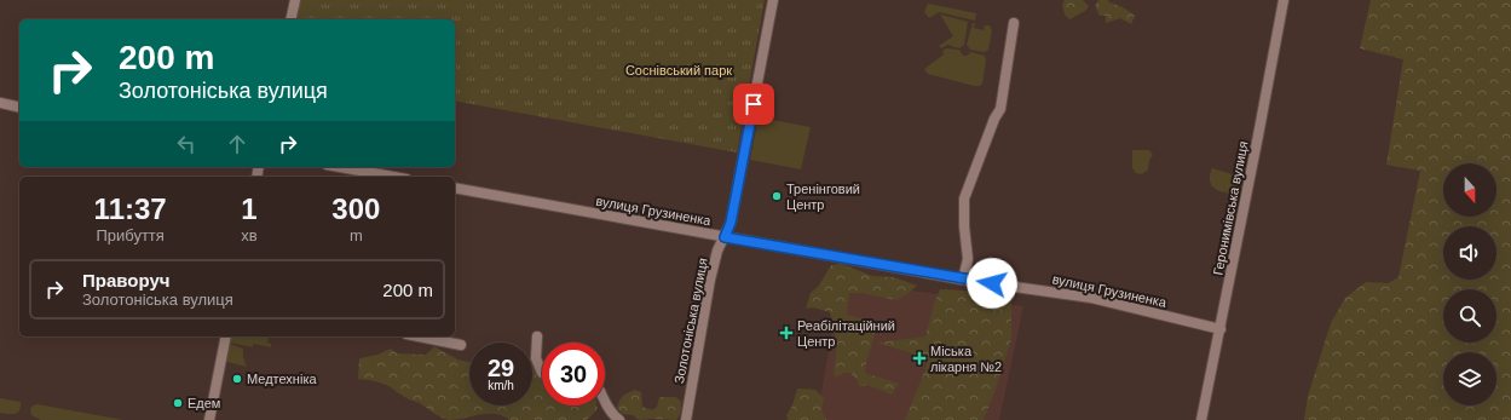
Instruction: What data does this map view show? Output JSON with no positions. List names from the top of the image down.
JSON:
{
  "streets": {
    "street": ["Геронимівська вулиця", "вулиця Грузиненка", "Золотоніська вулиця"]
  },
  "crossings": [
    ["Геронимівська вулиця", "вулиця Грузиненка"],
    ["вулиця Грузиненка", "Золотоніська вулиця"]
  ],
  "parks": ["Соснівський парк"],
  "places": {
    "other": ["Тренінговий Центр", "Медтехніка", "Едем"],
    "health": ["Реабілітаційний Центр", "Міська лікарня №2"]
  },
  "north": "bottom",
  "page": {
    "turn": ["200 m", "Золотоніська вулиця"],
    "eta": [
      "11:37",
      "Прибуття",
      "1",
      "хв",
      "300",
      "m"
    ],
    "list": [
      {
        "name": "Праворуч",
        "note": "Золотоніська вулиця",
        "value": "200 m"
      }
    ],
    "speed": "29 km/h",
    "limit": "30"
  }
}
